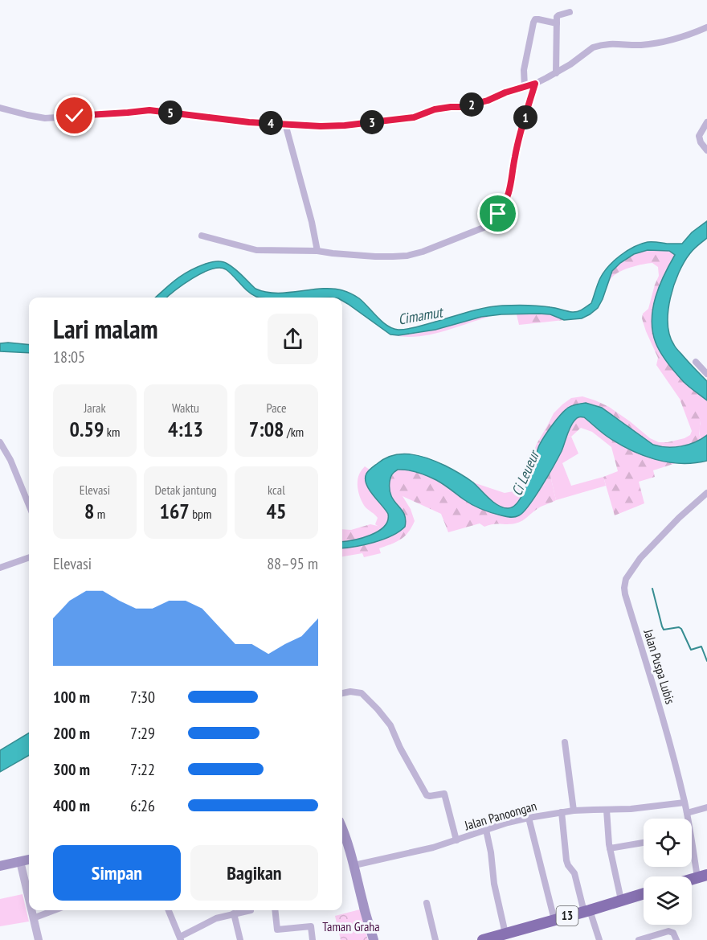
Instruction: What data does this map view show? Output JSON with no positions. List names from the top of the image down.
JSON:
{
  "streets": {
    "highway": ["13"],
    "street": ["Jalan Puspa Lubis", "Jalan Panoongan"]
  },
  "crossings": [
    ["Jalan Puspa Lubis", "Jalan Panoongan"]
  ],
  "water": ["Cimamut", "Ci Leueur"],
  "parks": ["Taman Graha"],
  "page": {
    "pins": [
      "2",
      "5",
      "1",
      "3",
      "4"
    ],
    "heading": ["Lari malam", "18:05"],
    "stats": [
      ["Jarak", "0.59 km"],
      ["Waktu", "4:13"],
      ["Pace", "7:08 /km"],
      ["Elevasi", "8 m"],
      ["Detak jantung", "167 bpm"],
      ["kcal", "45"]
    ],
    "chart": ["Elevasi", "88–95 m"],
    "list": [
      {
        "name": "100 m",
        "note": "7:30"
      },
      {
        "name": "200 m",
        "note": "7:29"
      },
      {
        "name": "300 m",
        "note": "7:22"
      },
      {
        "name": "400 m",
        "note": "6:26"
      }
    ],
    "buttons": ["Simpan", "Bagikan"]
  }
}
